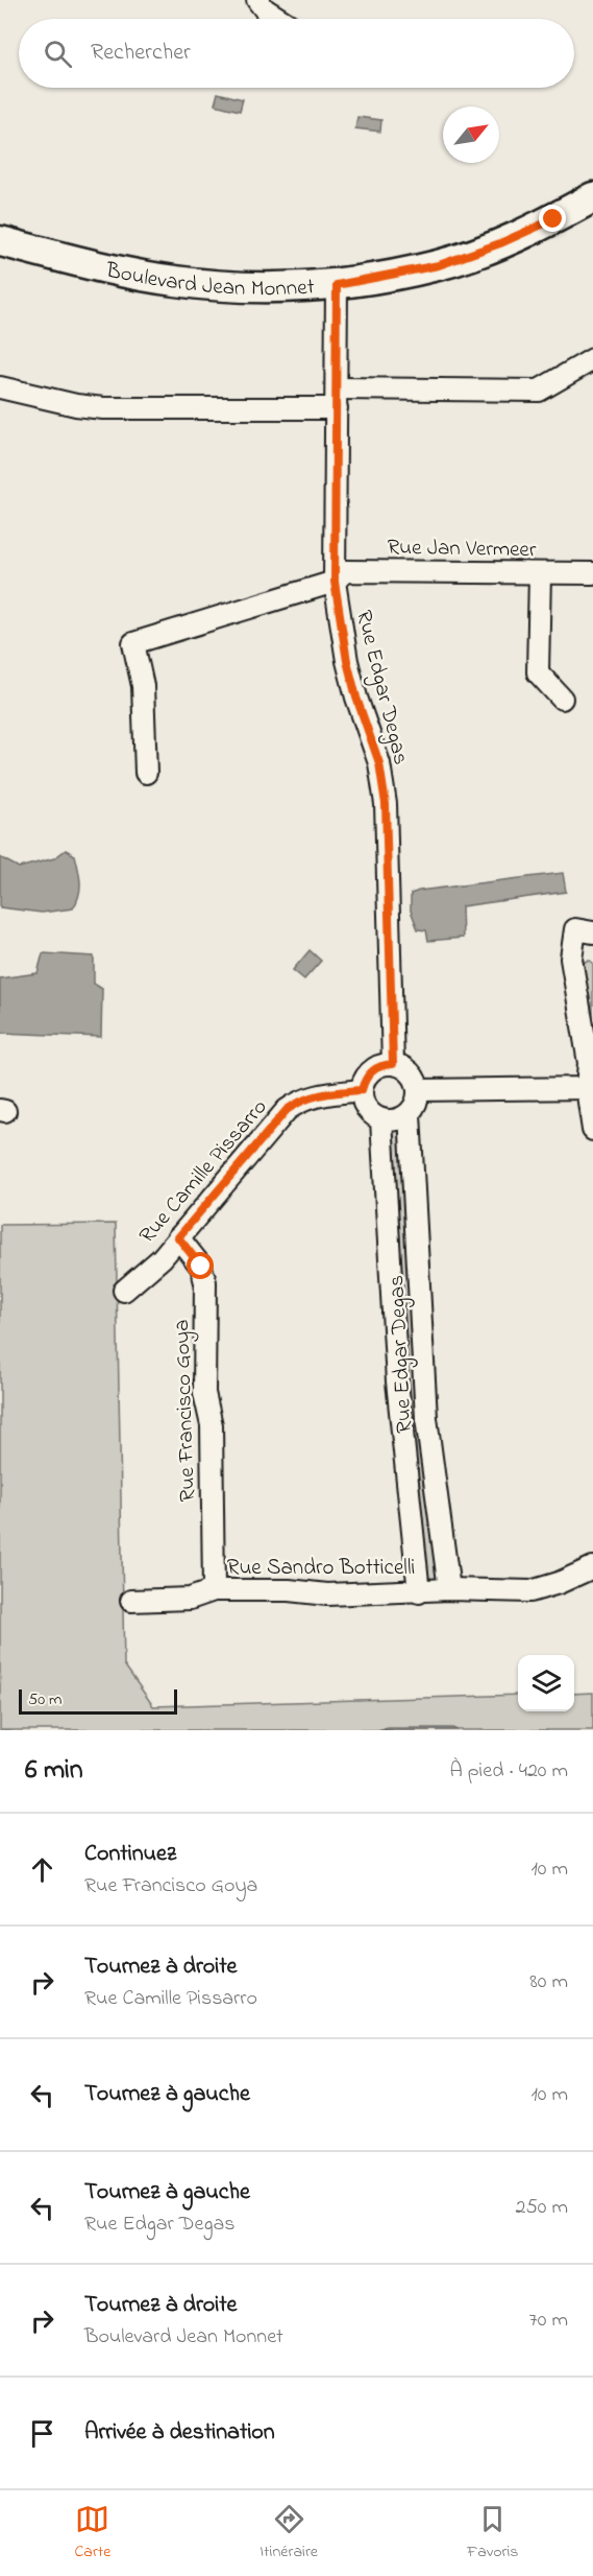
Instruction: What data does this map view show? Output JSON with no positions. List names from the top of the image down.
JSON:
{
  "streets": {
    "main road": ["Boulevard Jean Monnet"],
    "street": [
      "Rue Jan Vermeer",
      "Rue Edgar Degas",
      "Rue Camille Pissarro",
      "Rue Francisco Goya",
      "Rue Sandro Botticelli"
    ]
  },
  "crossings": [
    ["Boulevard Jean Monnet", "Rue Edgar Degas"],
    ["Rue Jan Vermeer", "Rue Edgar Degas"],
    ["Rue Edgar Degas", "Rue Camille Pissarro"],
    ["Rue Edgar Degas", "Rue Sandro Botticelli"],
    ["Rue Camille Pissarro", "Rue Francisco Goya"],
    ["Rue Francisco Goya", "Rue Sandro Botticelli"]
  ],
  "scale_bar": "50 m",
  "north": "top right",
  "page": {
    "search": "Rechercher",
    "scale": "50 m",
    "heading": ["6 min", "À pied · 420 m"],
    "list": [
      ["Continuez", "Rue Francisco Goya", "10 m"],
      ["Tournez à droite", "Rue Camille Pissarro", "80 m"],
      ["Tournez à gauche", "10 m"],
      ["Tournez à gauche", "Rue Edgar Degas", "250 m"],
      ["Tournez à droite", "Boulevard Jean Monnet", "70 m"],
      "Arrivée à destination"
    ],
    "nav": ["Carte", "Itinéraire", "Favoris"]
  }
}
